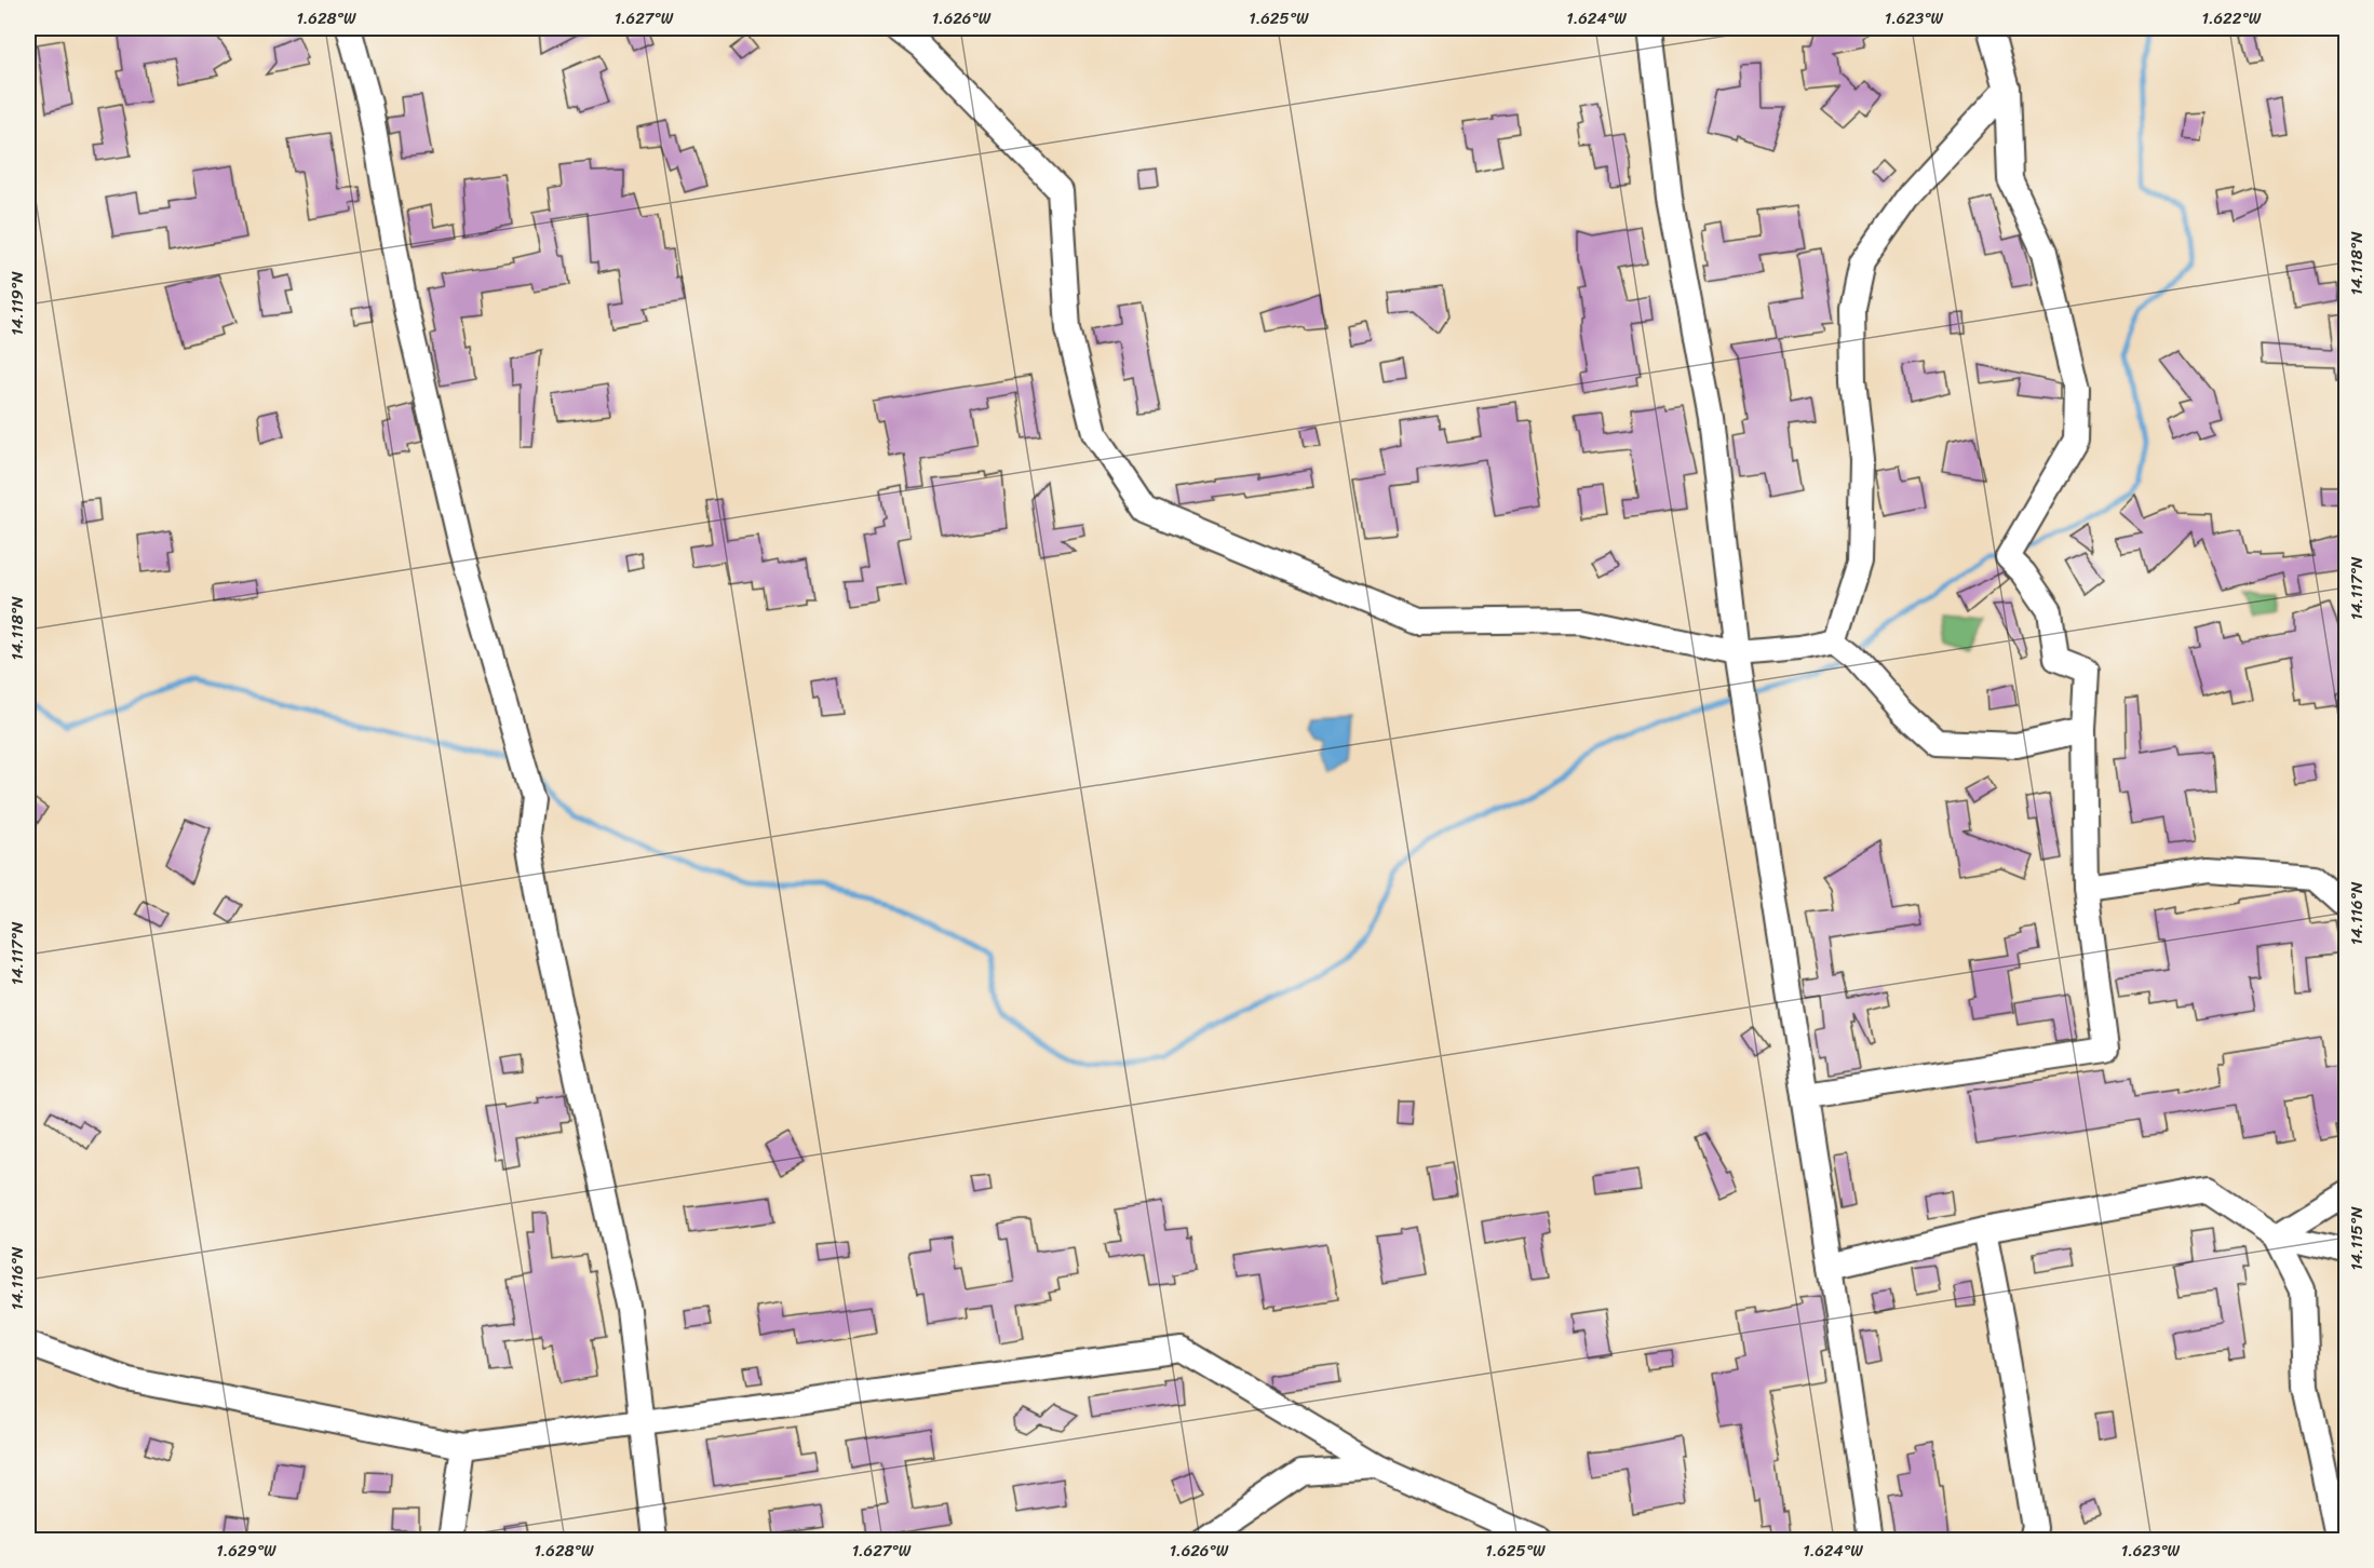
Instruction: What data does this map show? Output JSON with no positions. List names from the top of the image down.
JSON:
{
  "coordinates": [
    "1.628°W",
    "1.627°W",
    "1.626°W",
    "1.625°W",
    "1.624°W",
    "1.623°W",
    "1.622°W",
    "14.118°N",
    "14.119°N",
    "14.117°N",
    "14.116°N",
    "14.115°N",
    "1.629°W"
  ]
}
